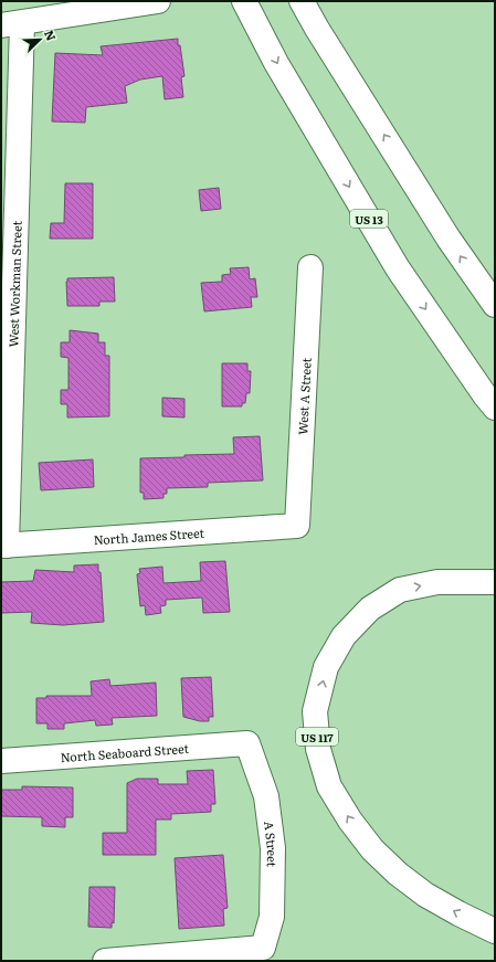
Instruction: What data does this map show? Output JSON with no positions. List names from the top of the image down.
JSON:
{
  "streets": {
    "main road": [
      "US 13",
      "West Workman Street",
      "West A Street",
      "North James Street",
      "US 117",
      "North Seaboard Street",
      "A Street"
    ]
  },
  "crossings": [
    ["West Workman Street", "North James Street"],
    ["West A Street", "North James Street"],
    ["North Seaboard Street", "A Street"]
  ],
  "north": "top right"
}
